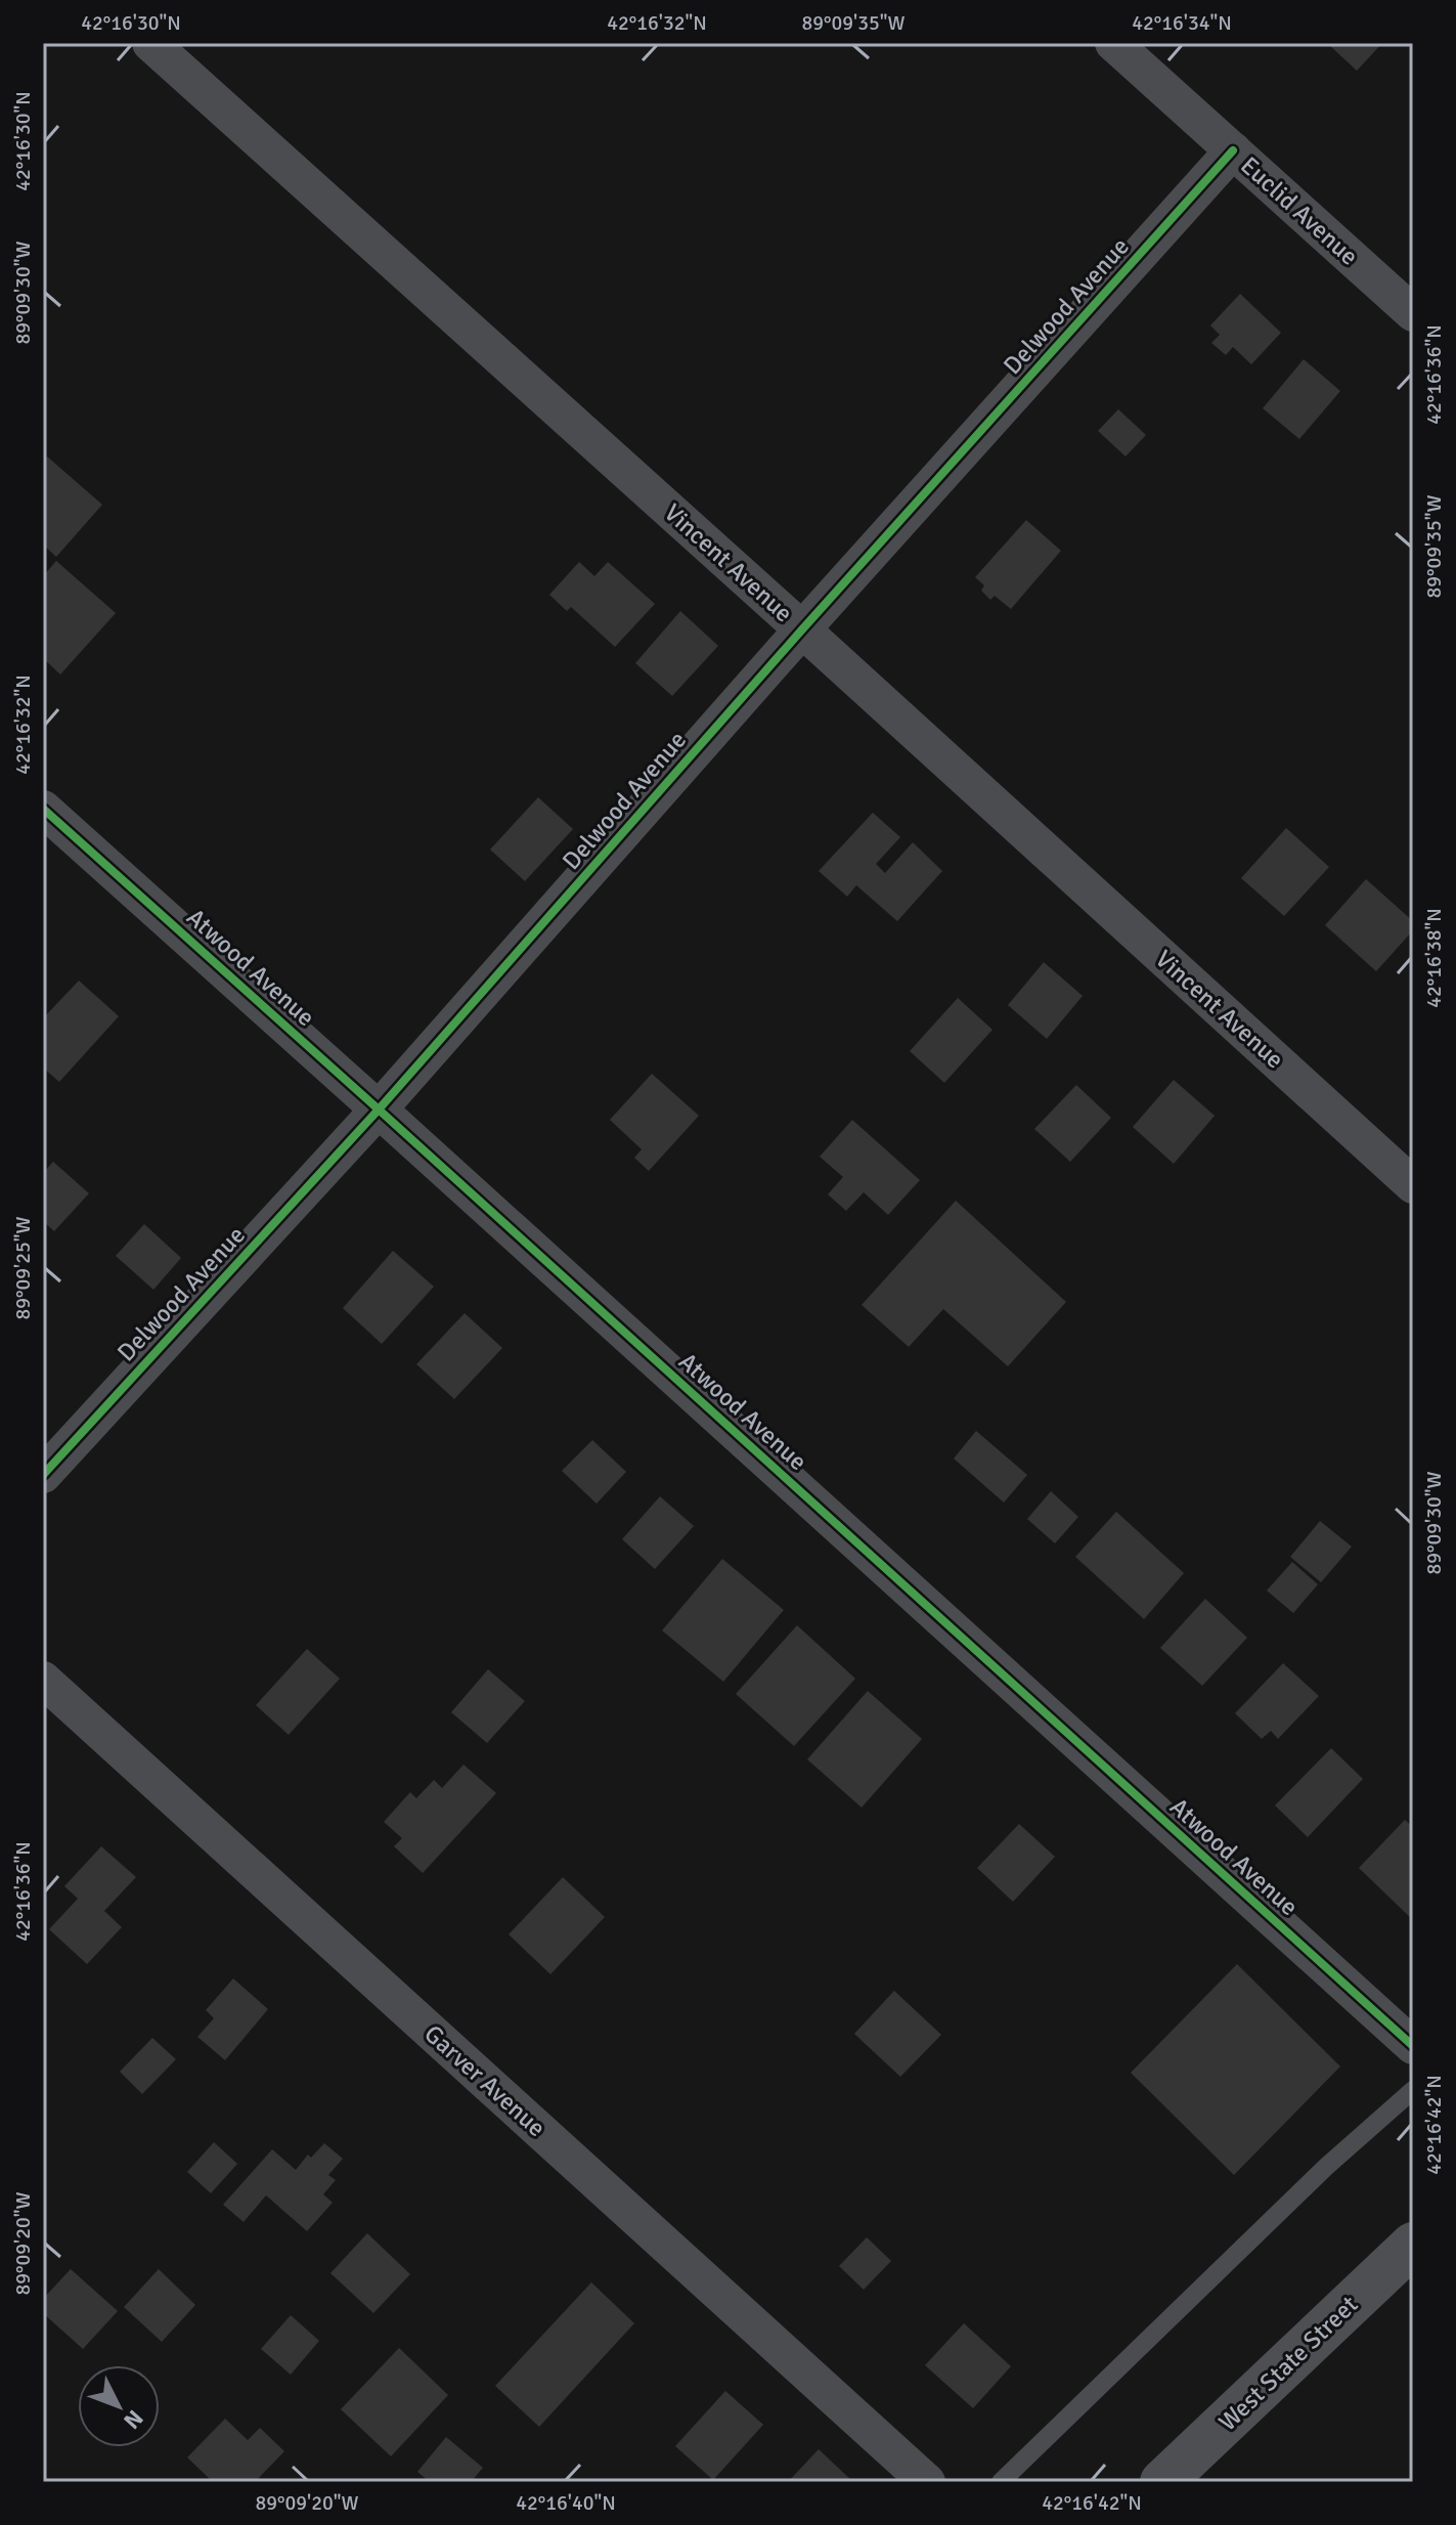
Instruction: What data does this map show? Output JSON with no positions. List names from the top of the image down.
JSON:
{
  "streets": {
    "main road": ["West State Street"],
    "street": [
      "Euclid Avenue",
      "Delwood Avenue",
      "Vincent Avenue",
      "Atwood Avenue",
      "Garver Avenue"
    ]
  },
  "crossings": [
    ["Euclid Avenue", "Delwood Avenue"],
    ["Delwood Avenue", "Vincent Avenue"],
    ["Delwood Avenue", "Atwood Avenue"]
  ],
  "north": "bottom right",
  "coordinates": [
    "42°16'30\"N",
    "42°16'32\"N",
    "89°09'35\"W",
    "42°16'34\"N",
    "89°09'30\"W",
    "42°16'36\"N",
    "42°16'38\"N",
    "89°09'25\"W",
    "42°16'42\"N",
    "89°09'20\"W",
    "42°16'40\"N"
  ]
}
